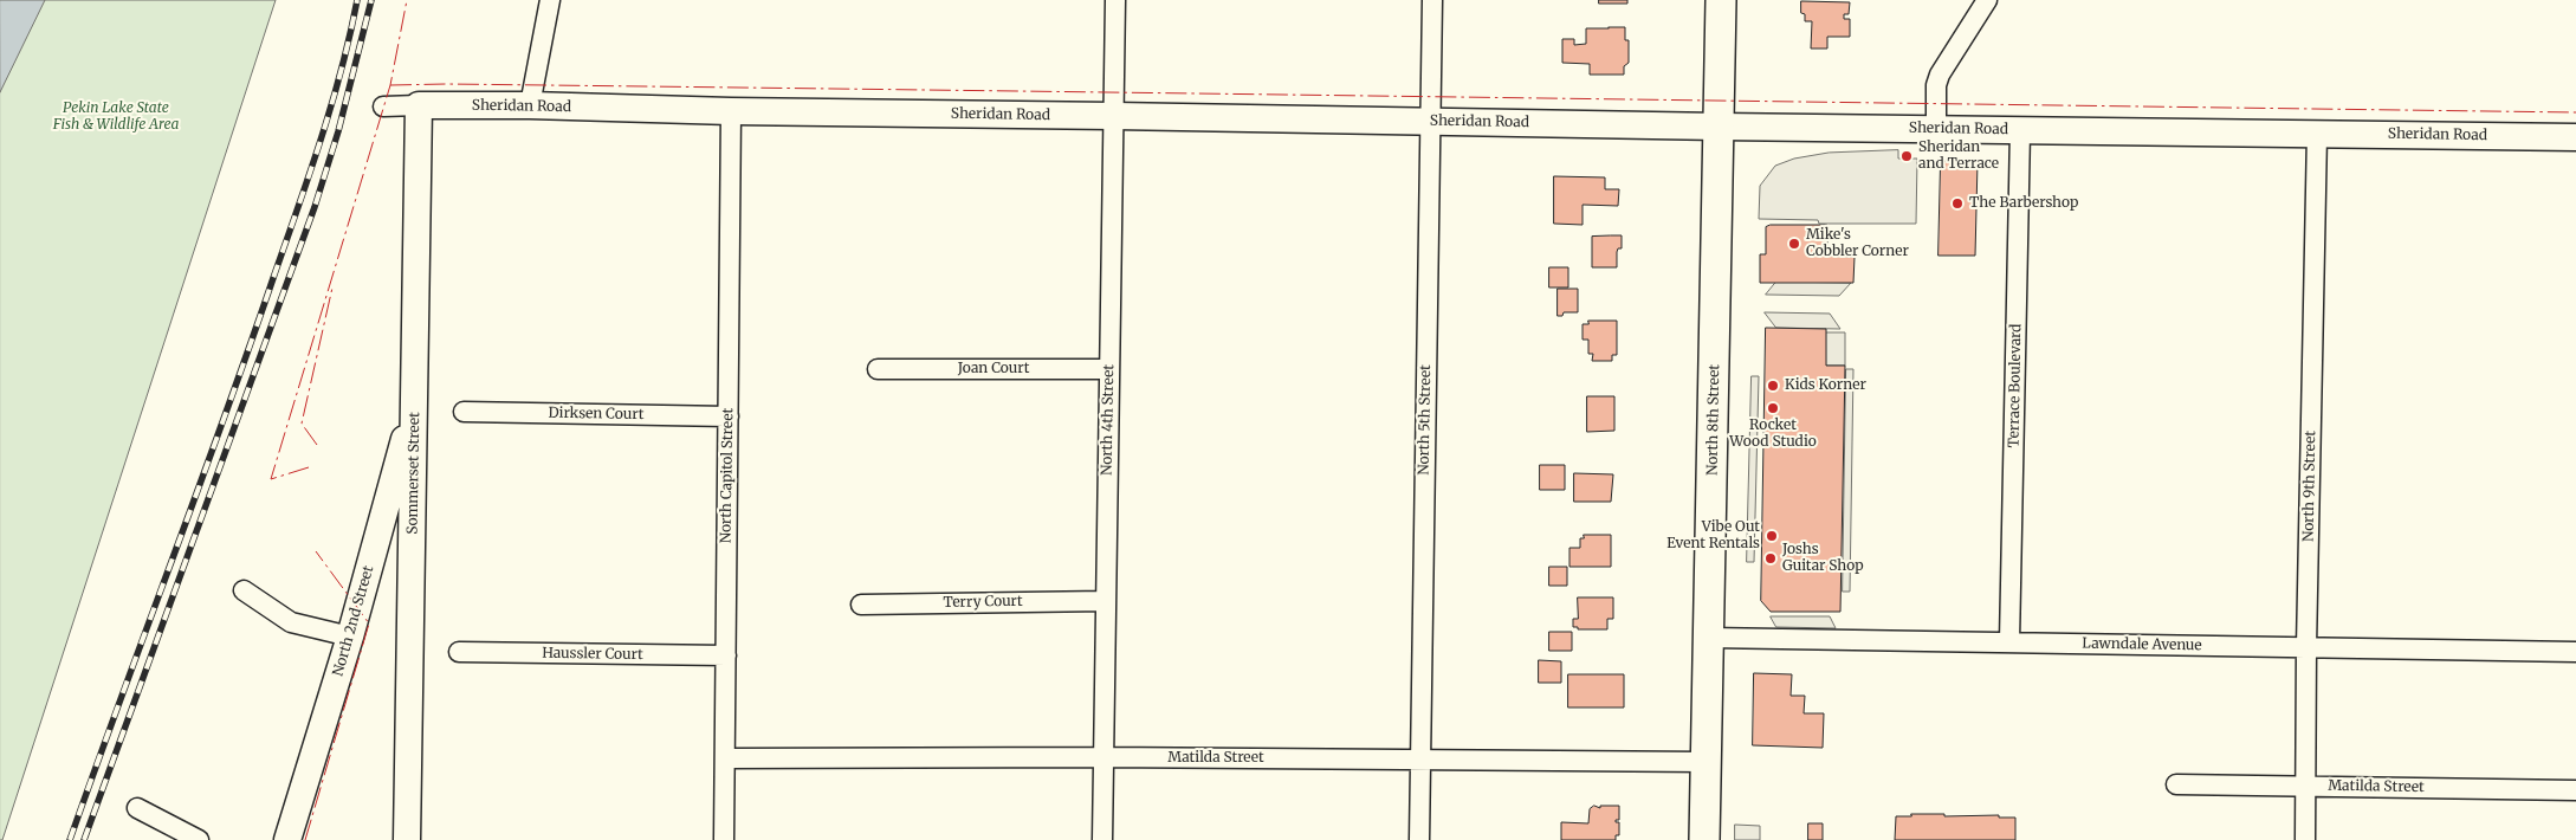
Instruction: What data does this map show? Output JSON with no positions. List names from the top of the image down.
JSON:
{
  "streets": {
    "main road": [
      "Sheridan Road",
      "North 8th Street",
      "Sommerset Street",
      "North 2nd Street"
    ],
    "street": [
      "Joan Court",
      "Terrace Boulevard",
      "Dirksen Court",
      "North 4th Street",
      "North 5th Street",
      "North Capitol Street",
      "North 9th Street",
      "Terry Court",
      "Lawndale Avenue",
      "Haussler Court",
      "Matilda Street"
    ]
  },
  "crossings": [
    ["Sheridan Road", "Terrace Boulevard"],
    ["Sheridan Road", "North 4th Street"],
    ["Sheridan Road", "North 5th Street"],
    ["Sheridan Road", "North 8th Street"],
    ["Sheridan Road", "Sommerset Street"],
    ["Sheridan Road", "North Capitol Street"],
    ["Sheridan Road", "North 9th Street"],
    ["Joan Court", "North 4th Street"],
    ["Terrace Boulevard", "Lawndale Avenue"],
    ["Dirksen Court", "North Capitol Street"],
    ["North 4th Street", "Terry Court"],
    ["North 4th Street", "Matilda Street"],
    ["North 5th Street", "Matilda Street"],
    ["North 8th Street", "Lawndale Avenue"],
    ["North 8th Street", "Matilda Street"],
    ["Sommerset Street", "North 2nd Street"],
    ["North Capitol Street", "Haussler Court"],
    ["North Capitol Street", "Matilda Street"],
    ["North 9th Street", "Lawndale Avenue"],
    ["North 9th Street", "Matilda Street"]
  ],
  "parks": ["Pekin Lake State Fish & Wildlife Area"],
  "places": [
    "Sheridan and Terrace",
    "The Barbershop",
    "Mike's Cobbler Corner",
    "Kids Korner",
    "Rocket Wood Studio",
    "Vibe Out Event Rentals",
    "Joshs Guitar Shop"
  ]
}
